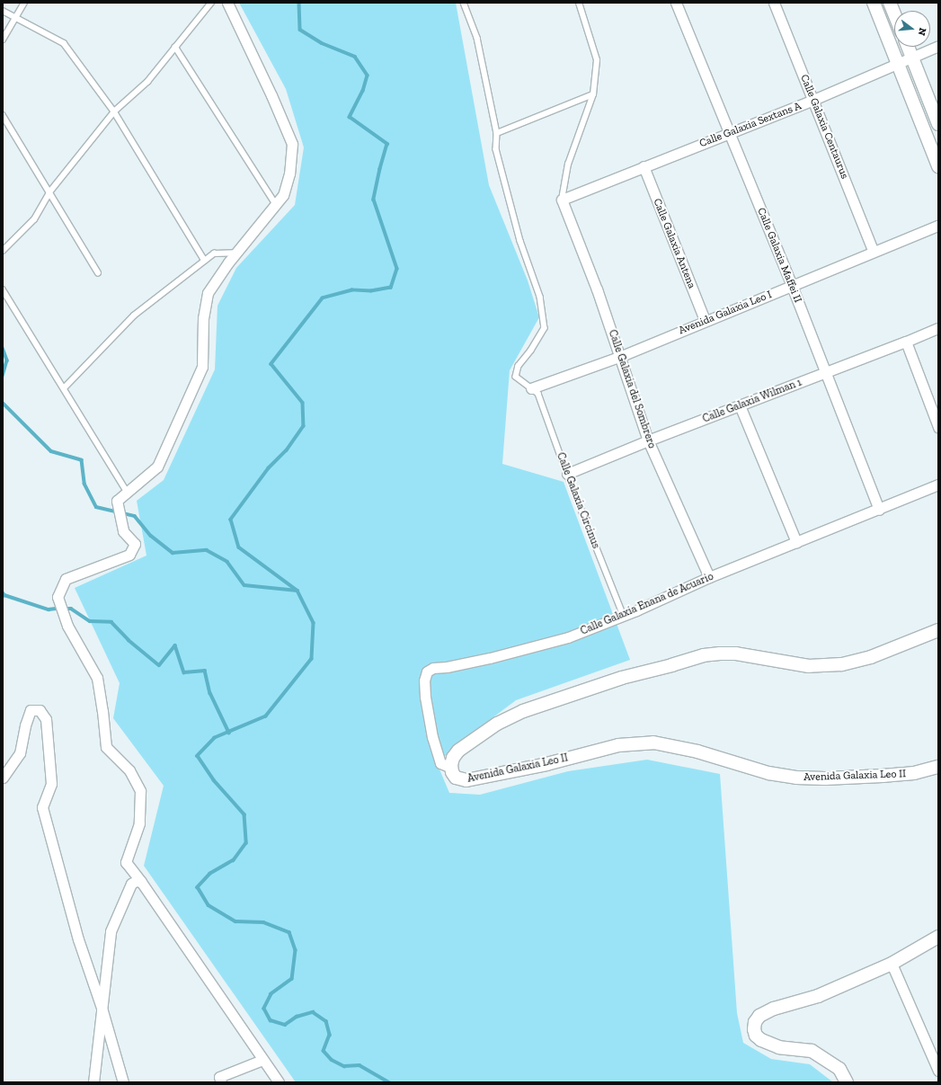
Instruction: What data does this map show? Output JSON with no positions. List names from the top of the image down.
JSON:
{
  "streets": {
    "street": [
      "Calle Galaxia Sextans A",
      "Calle Galaxia Centaurus",
      "Calle Galaxia Antena",
      "Calle Galaxia Maffei II",
      "Avenida Galaxia Leo I",
      "Calle Galaxia del Sombrero",
      "Calle Galaxia Wilman 1",
      "Calle Galaxia Enana de Acuario",
      "Avenida Galaxia Leo II"
    ],
    "lane": ["Calle Galaxia Circinus"]
  },
  "crossings": [
    ["Calle Galaxia Sextans A", "Calle Galaxia Centaurus"],
    ["Calle Galaxia Sextans A", "Calle Galaxia Antena"],
    ["Calle Galaxia Sextans A", "Calle Galaxia Maffei II"],
    ["Calle Galaxia Sextans A", "Calle Galaxia del Sombrero"],
    ["Calle Galaxia Centaurus", "Avenida Galaxia Leo I"],
    ["Calle Galaxia Antena", "Avenida Galaxia Leo I"],
    ["Calle Galaxia Maffei II", "Avenida Galaxia Leo I"],
    ["Calle Galaxia Maffei II", "Calle Galaxia Wilman 1"],
    ["Calle Galaxia Maffei II", "Calle Galaxia Enana de Acuario"],
    ["Avenida Galaxia Leo I", "Calle Galaxia del Sombrero"],
    ["Avenida Galaxia Leo I", "Calle Galaxia Circinus"],
    ["Calle Galaxia del Sombrero", "Calle Galaxia Wilman 1"],
    ["Calle Galaxia del Sombrero", "Calle Galaxia Enana de Acuario"],
    ["Calle Galaxia Wilman 1", "Calle Galaxia Circinus"],
    ["Calle Galaxia Circinus", "Calle Galaxia Enana de Acuario"],
    ["Calle Galaxia Enana de Acuario", "Avenida Galaxia Leo II"]
  ],
  "north": "right"
}
